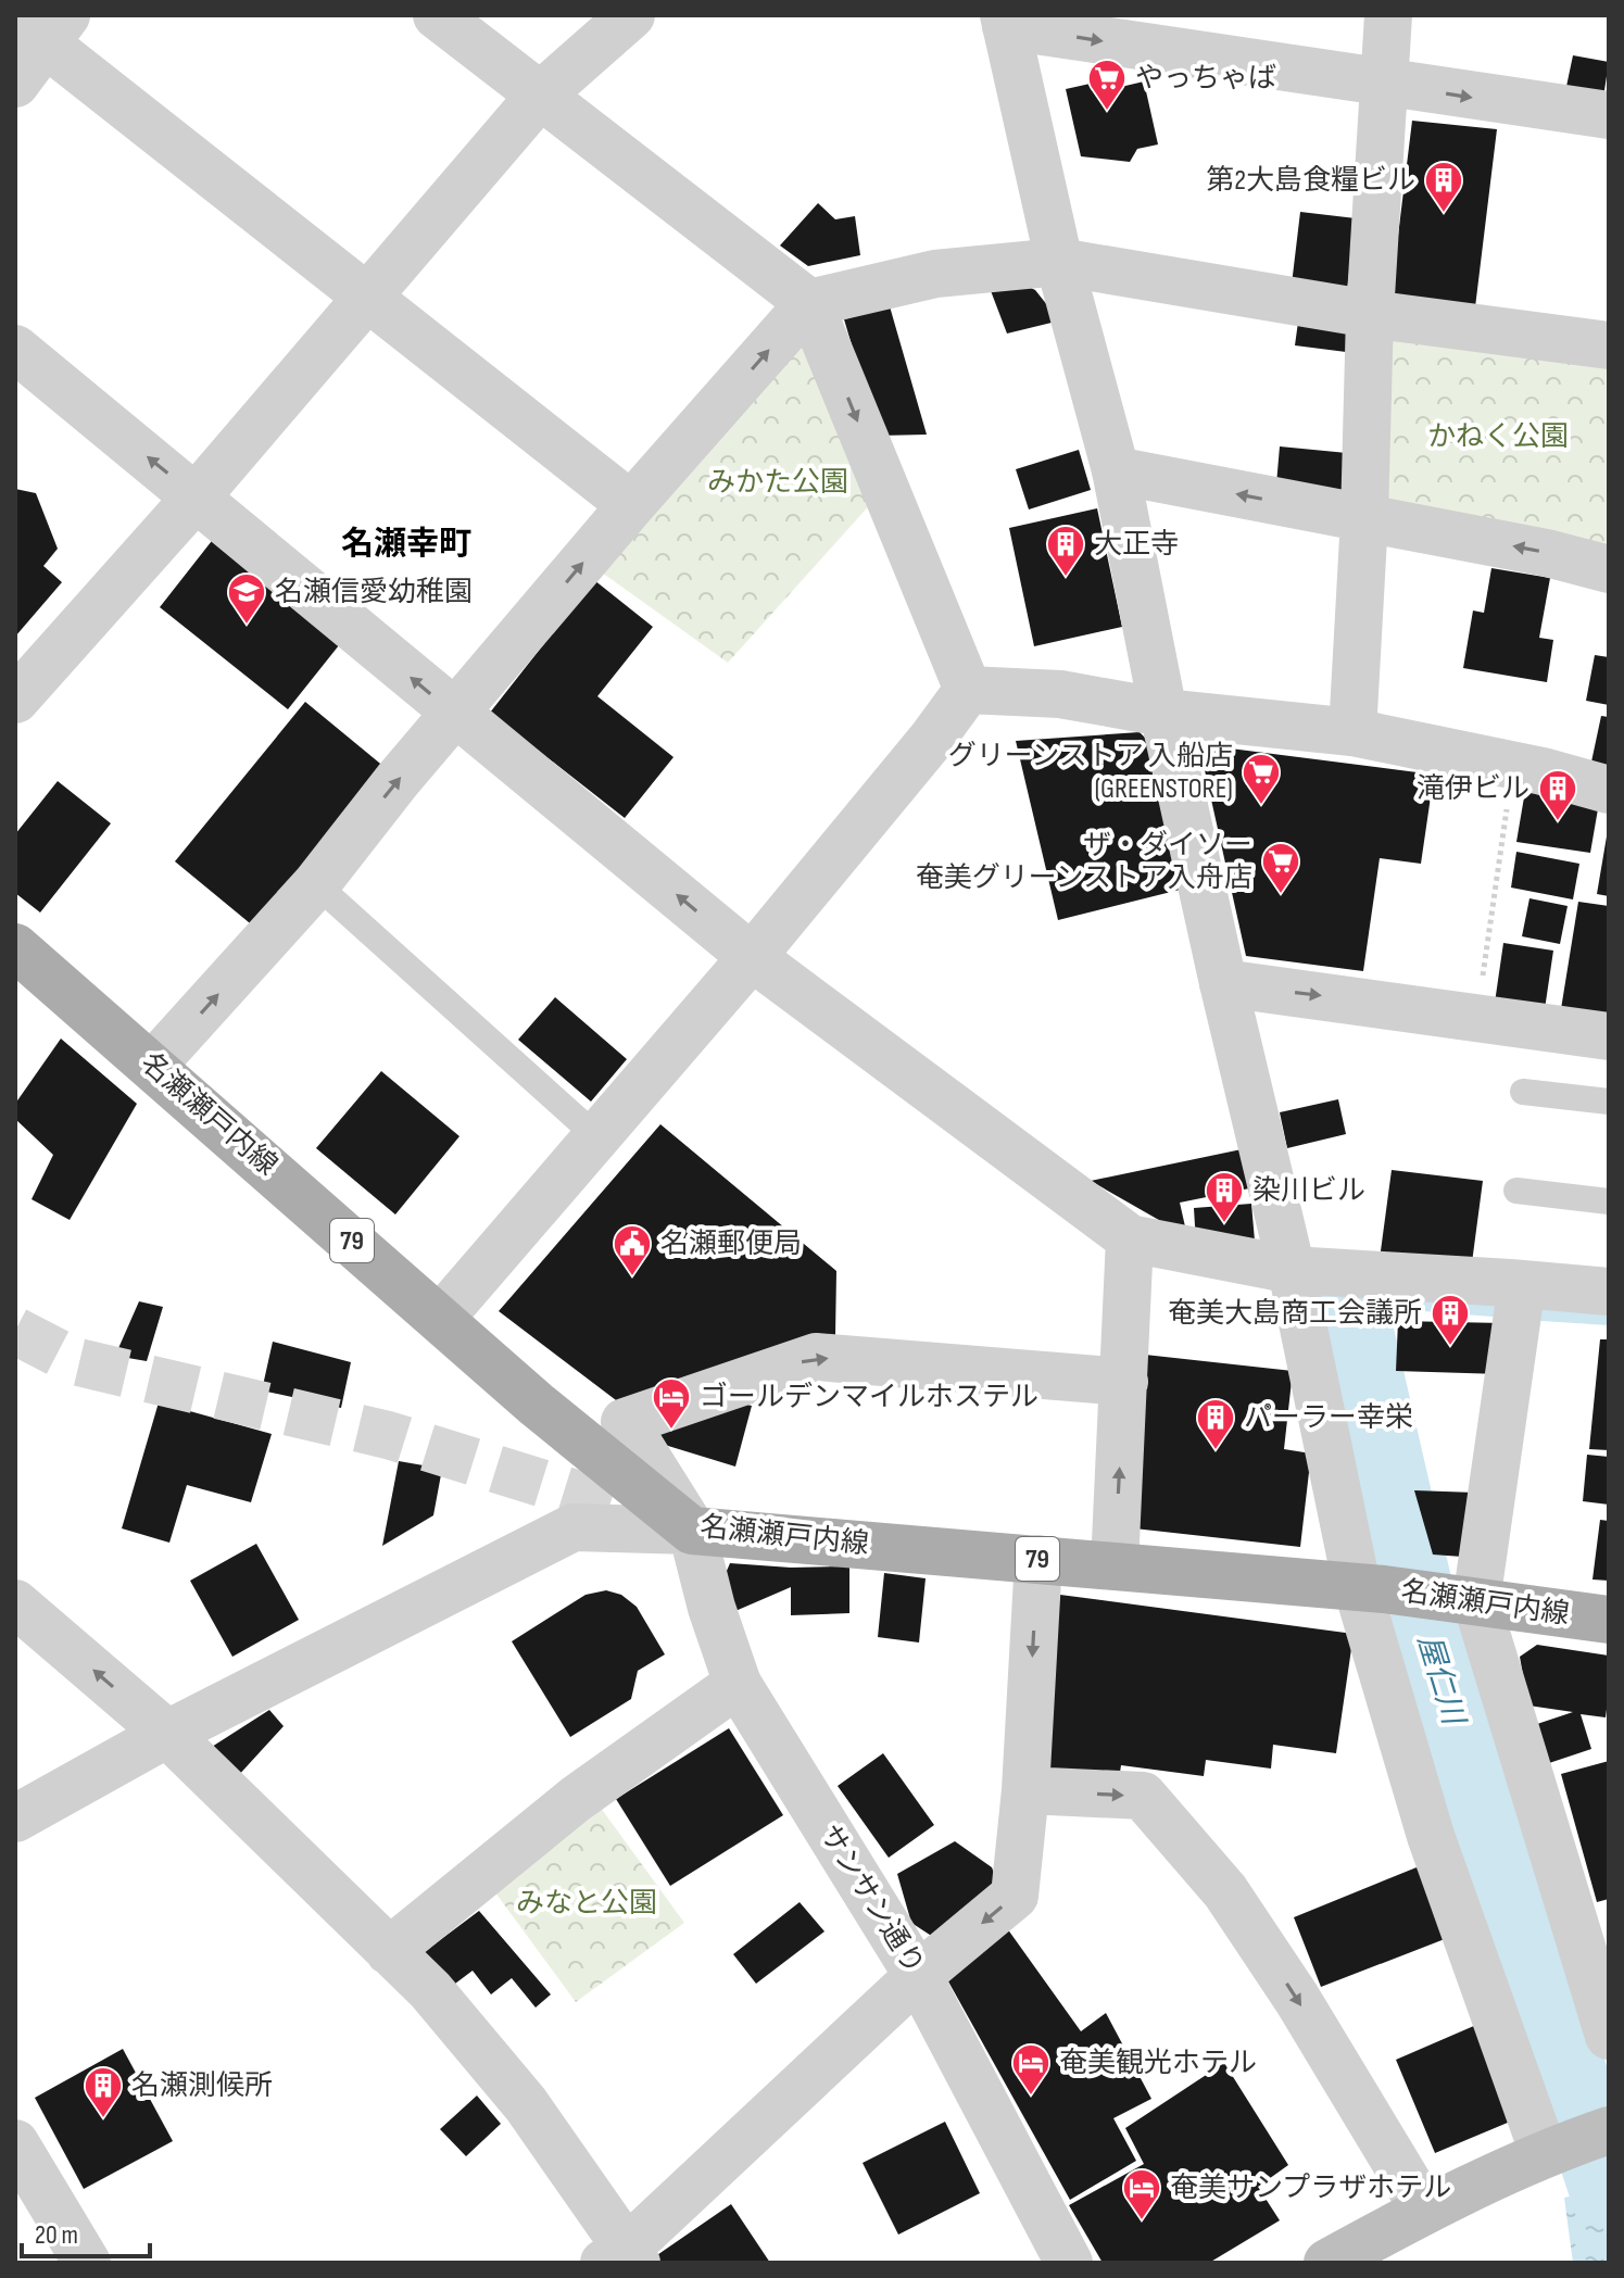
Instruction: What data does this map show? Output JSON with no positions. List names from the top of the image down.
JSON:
{
  "streets": {
    "main road": ["名瀬瀬戸内線", "79"],
    "street": ["サンサン通り"]
  },
  "crossings": [
    ["名瀬瀬戸内線", "サンサン通り"]
  ],
  "districts": ["名瀬幸町"],
  "water": ["屋仁川"],
  "parks": ["かねく公園", "みかた公園", "みなと公園"],
  "places": {
    "supermarket": ["やっちゃば", "グリーンストア 入船店 (GREENSTORE)", "ザ・ダイソー 奄美グリーンストア入舟店"],
    "building": [
      "第2大島食糧ビル",
      "大正寺",
      "滝伊ビル",
      "染川ビル",
      "奄美大島商工会議所",
      "パーラー幸栄",
      "名瀬測候所"
    ],
    "school or university": ["名瀬信愛幼稚園"],
    "public building": ["名瀬郵便局"],
    "hotel": ["ゴールデンマイルホステル", "奄美観光ホテル", "奄美サンプラザホテル"]
  },
  "scale_bar": "20 m"
}
